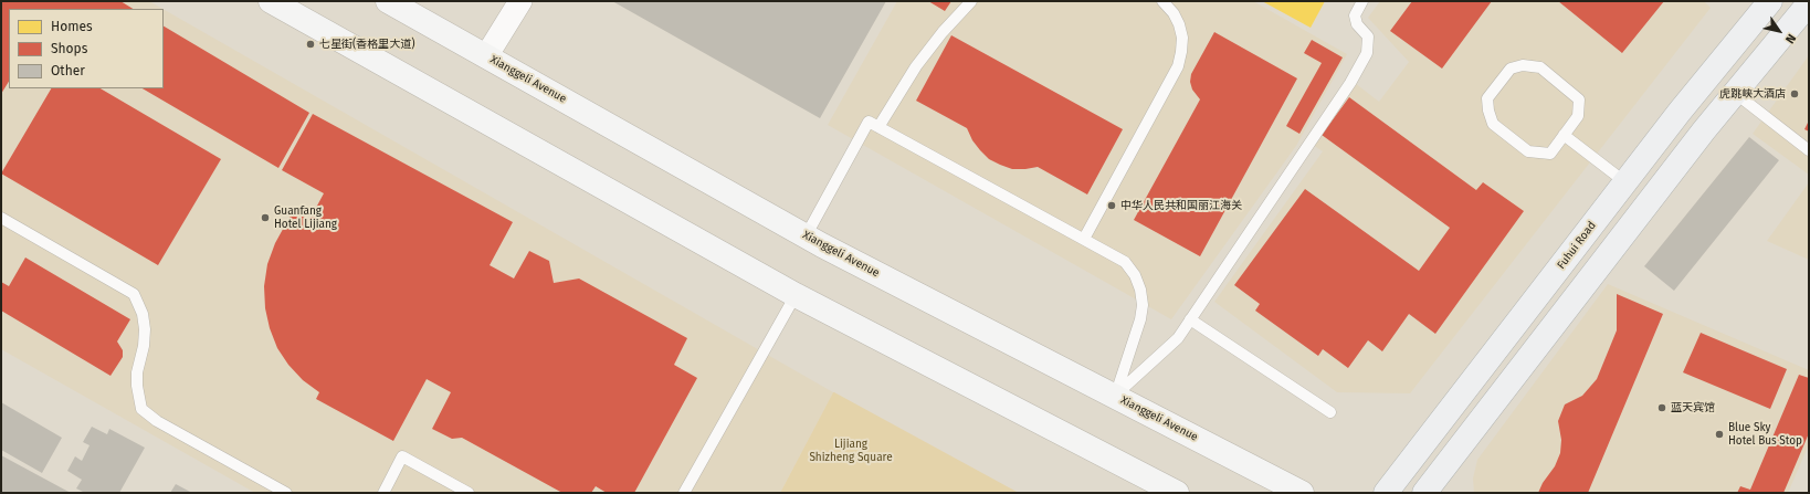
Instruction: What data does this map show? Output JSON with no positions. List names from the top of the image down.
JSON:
{
  "streets": {
    "main road": ["Xianggeli Avenue", "Fuhui Road"]
  },
  "parks": ["Lijiang Shizheng Square"],
  "places": [
    "七星街(香格里大道)",
    "虎跳峡大酒店",
    "中华人民共和国丽江海关",
    "Guanfang Hotel Lijiang",
    "蓝天宾馆",
    "Blue Sky Hotel Bus Stop"
  ],
  "legend": ["Homes", "Shops", "Other"],
  "north": "bottom right"
}
